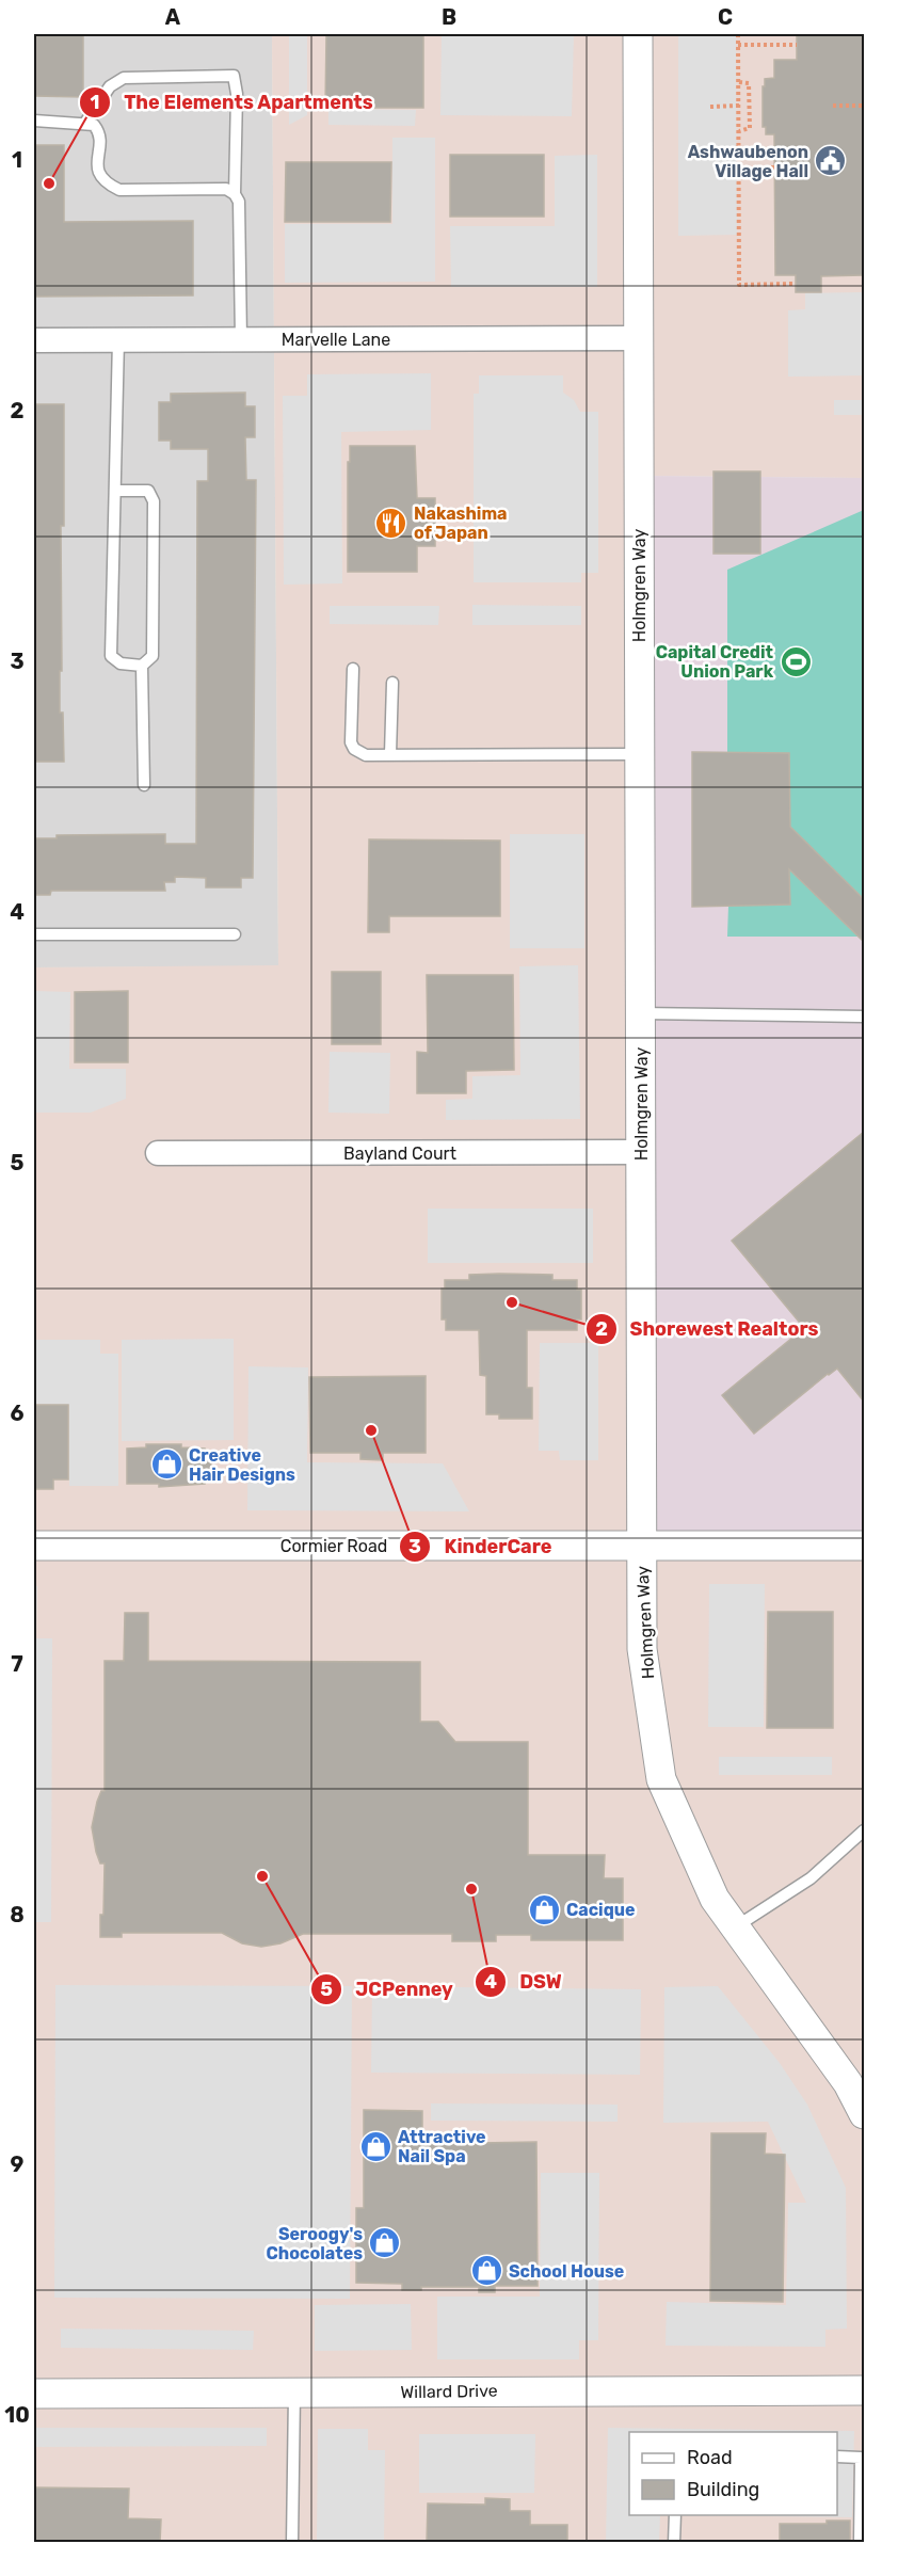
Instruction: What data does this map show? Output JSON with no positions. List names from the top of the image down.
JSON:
{
  "streets": {
    "street": [
      "Marvelle Lane",
      "Holmgren Way",
      "Bayland Court",
      "Cormier Road",
      "Willard Drive"
    ]
  },
  "crossings": [
    ["Marvelle Lane", "Holmgren Way"],
    ["Holmgren Way", "Bayland Court"],
    ["Holmgren Way", "Cormier Road"]
  ],
  "places": {
    "public building": ["Ashwaubenon Village Hall"],
    "other": [
      "The Elements Apartments",
      "Shorewest Realtors",
      "KinderCare",
      "JCPenney",
      "DSW"
    ],
    "restaurant": ["Nakashima of Japan"],
    "sports": ["Capital Credit Union Park"],
    "shop": [
      "Creative Hair Designs",
      "Cacique",
      "Attractive Nail Spa",
      "Seroogy's Chocolates",
      "School House"
    ]
  },
  "legend": ["Road", "Building"],
  "grid": {
    "columns": ["A", "B", "C"],
    "rows": [
      "1",
      "2",
      "3",
      "4",
      "5",
      "6",
      "7",
      "8",
      "9",
      "10"
    ]
  }
}
